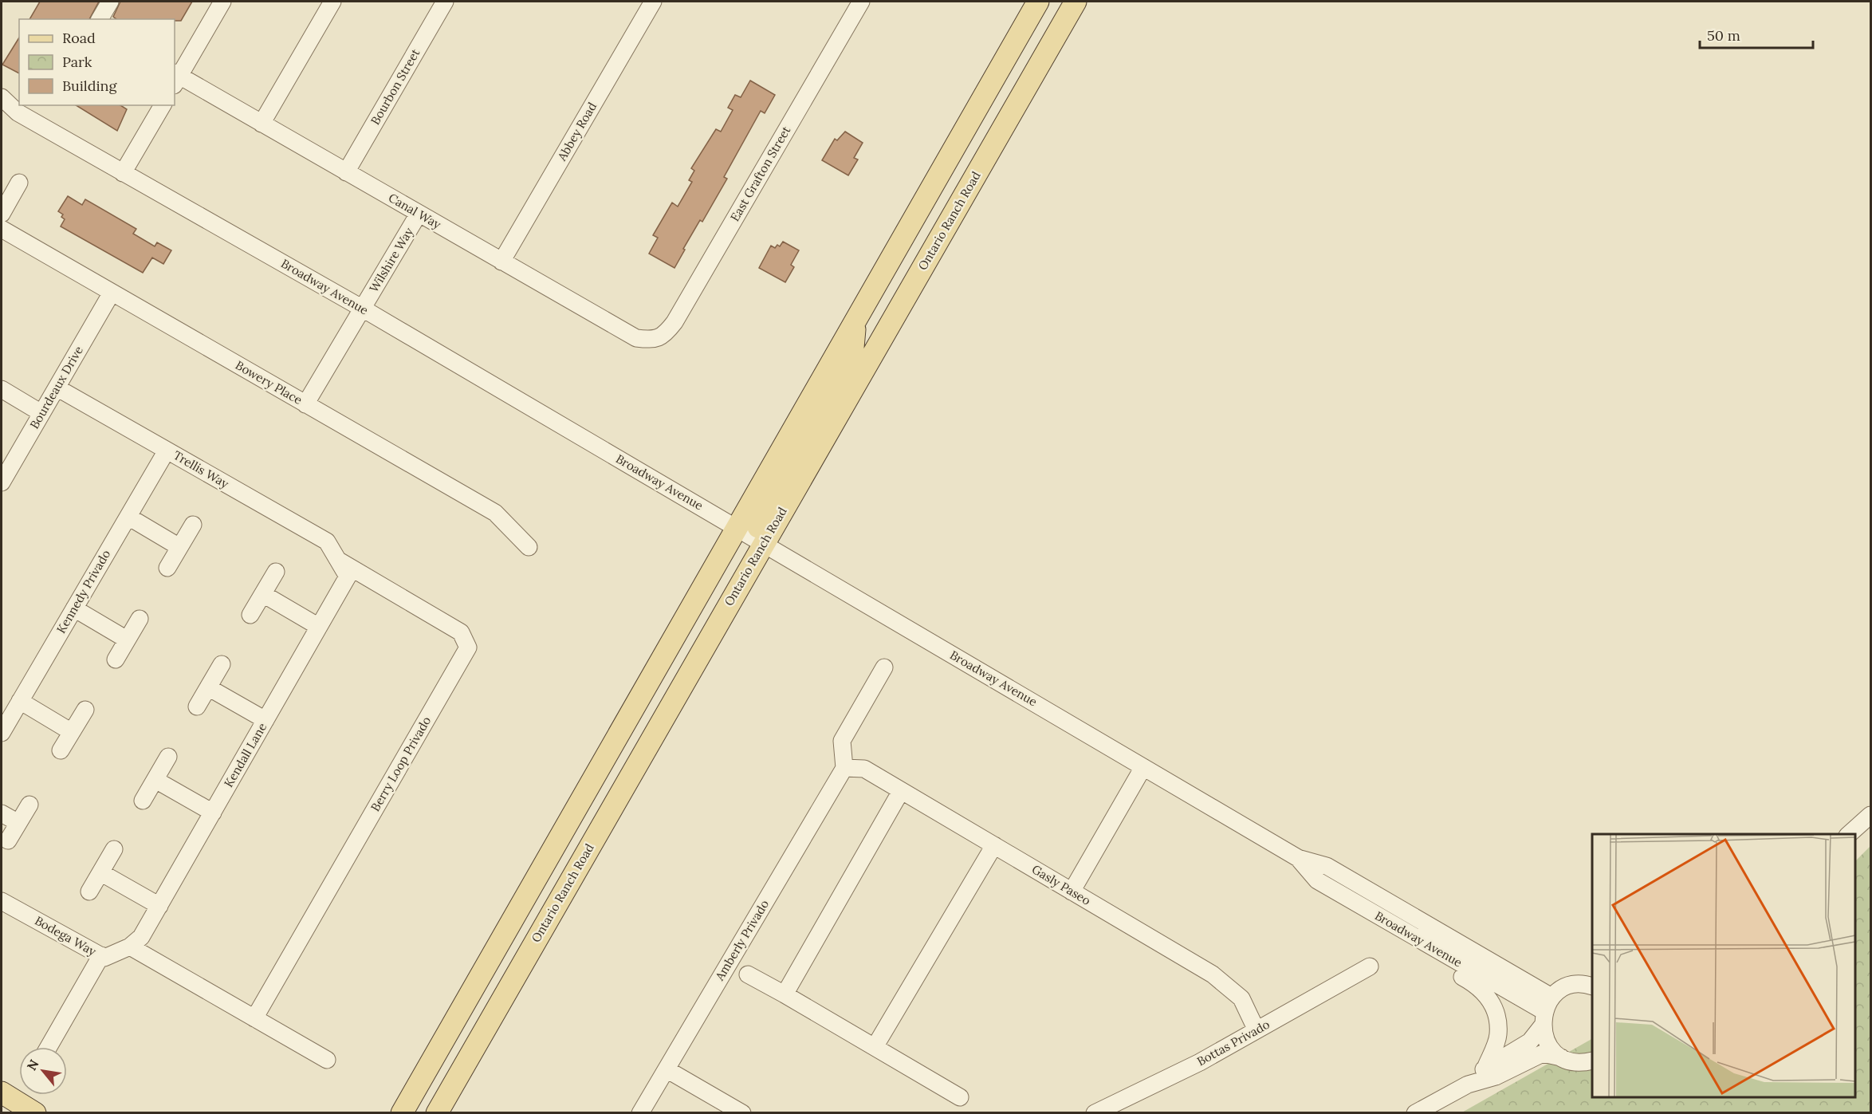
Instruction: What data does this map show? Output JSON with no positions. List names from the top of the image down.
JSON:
{
  "streets": {
    "main road": ["Ontario Ranch Road"],
    "street": [
      "Bourbon Street",
      "Abbey Road",
      "East Grafton Street",
      "Canal Way",
      "Wilshire Way",
      "Broadway Avenue",
      "Bowery Place",
      "Bourdeaux Drive",
      "Trellis Way",
      "Kennedy Privado",
      "Kendall Lane",
      "Berry Loop Privado",
      "Gasly Paseo",
      "Bodega Way",
      "Amberly Privado",
      "Bottas Privado"
    ]
  },
  "crossings": [
    ["Bourbon Street", "Canal Way"],
    ["Abbey Road", "Canal Way"],
    ["East Grafton Street", "Canal Way"],
    ["Canal Way", "Wilshire Way"],
    ["Ontario Ranch Road", "Broadway Avenue"],
    ["Wilshire Way", "Broadway Avenue"],
    ["Wilshire Way", "Bowery Place"],
    ["Bowery Place", "Bourdeaux Drive"],
    ["Bourdeaux Drive", "Trellis Way"],
    ["Trellis Way", "Kennedy Privado"],
    ["Trellis Way", "Kendall Lane"],
    ["Trellis Way", "Berry Loop Privado"],
    ["Kendall Lane", "Berry Loop Privado"],
    ["Kendall Lane", "Bodega Way"],
    ["Gasly Paseo", "Amberly Privado"],
    ["Gasly Paseo", "Bottas Privado"]
  ],
  "legend": ["Road", "Park", "Building"],
  "scale_bar": "50 m",
  "north": "top left"
}
